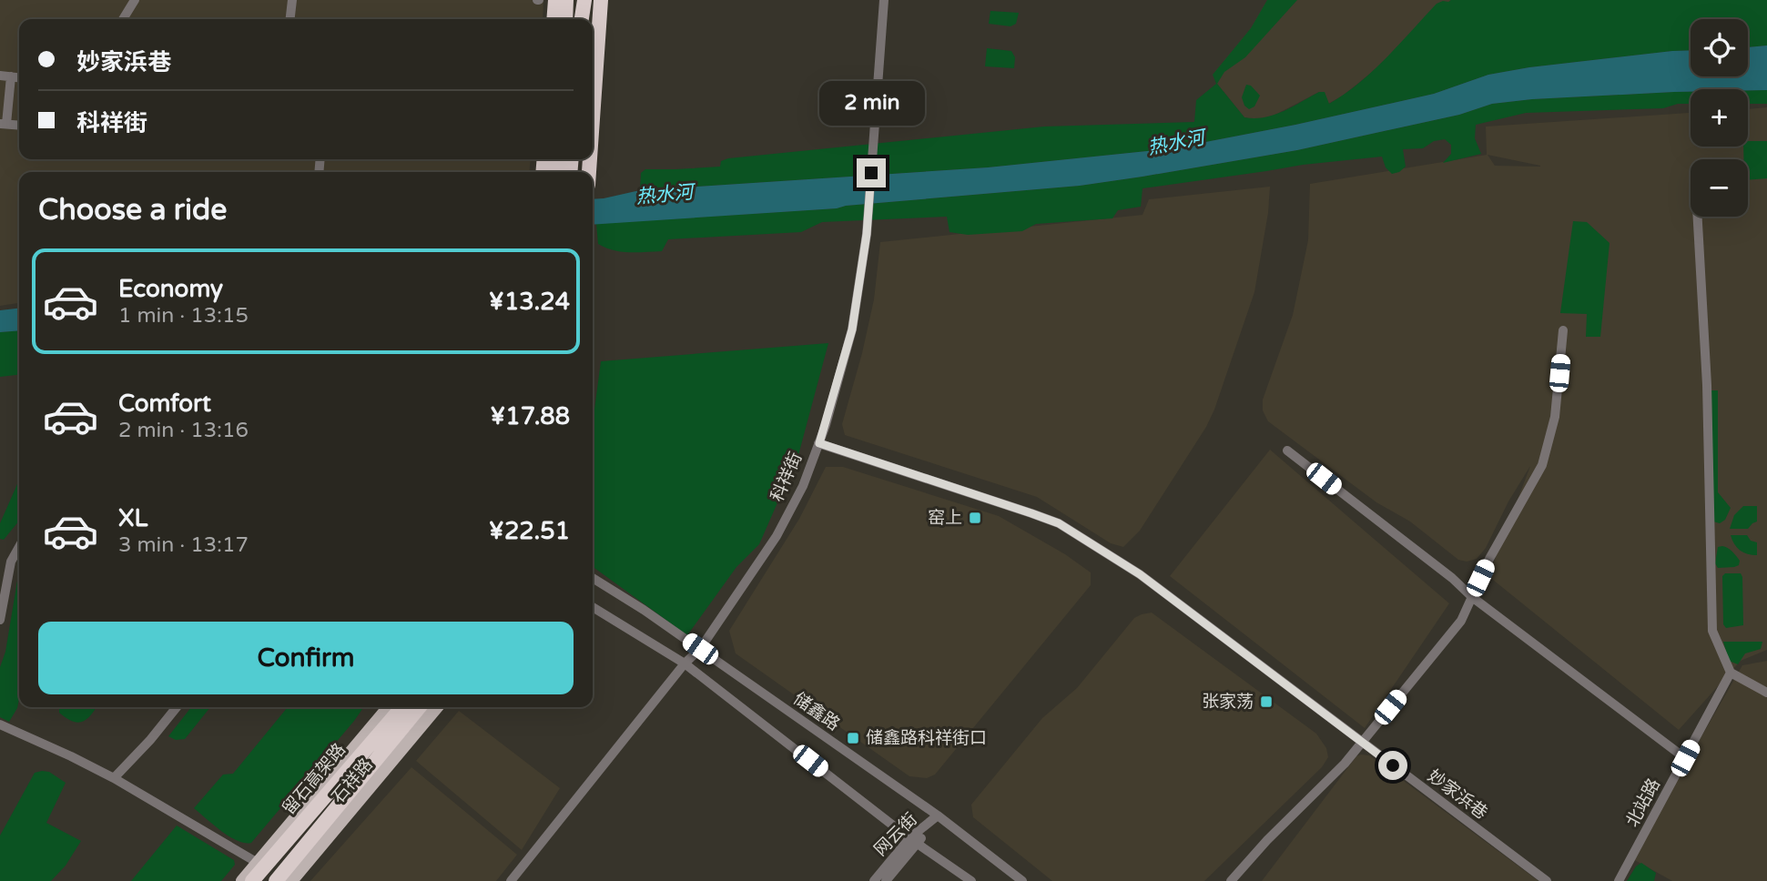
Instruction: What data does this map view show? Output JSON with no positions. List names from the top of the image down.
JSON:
{
  "streets": {
    "highway": ["留石高架路"],
    "main road": ["石祥路"],
    "street": [
      "科祥街",
      "储鑫路",
      "妙家浜巷",
      "北站路",
      "网云街"
    ]
  },
  "crossings": [
    ["科祥街", "储鑫路"],
    ["科祥街", "妙家浜巷"],
    ["储鑫路", "网云街"]
  ],
  "water": ["热水河"],
  "places": {
    "transit": ["窑上", "张家荡", "储鑫路科祥街口"]
  },
  "page": {
    "map_buttons": ["+", "−"],
    "banner": ["妙家浜巷", "科祥街"],
    "bubble": "2 min",
    "heading": "Choose a ride",
    "list": [
      {
        "name": "Economy",
        "note": "1 min · 13:15",
        "value": "¥13.24"
      },
      {
        "name": "Comfort",
        "note": "2 min · 13:16",
        "value": "¥17.88"
      },
      {
        "name": "XL",
        "note": "3 min · 13:17",
        "value": "¥22.51"
      }
    ],
    "buttons": "Confirm"
  }
}
